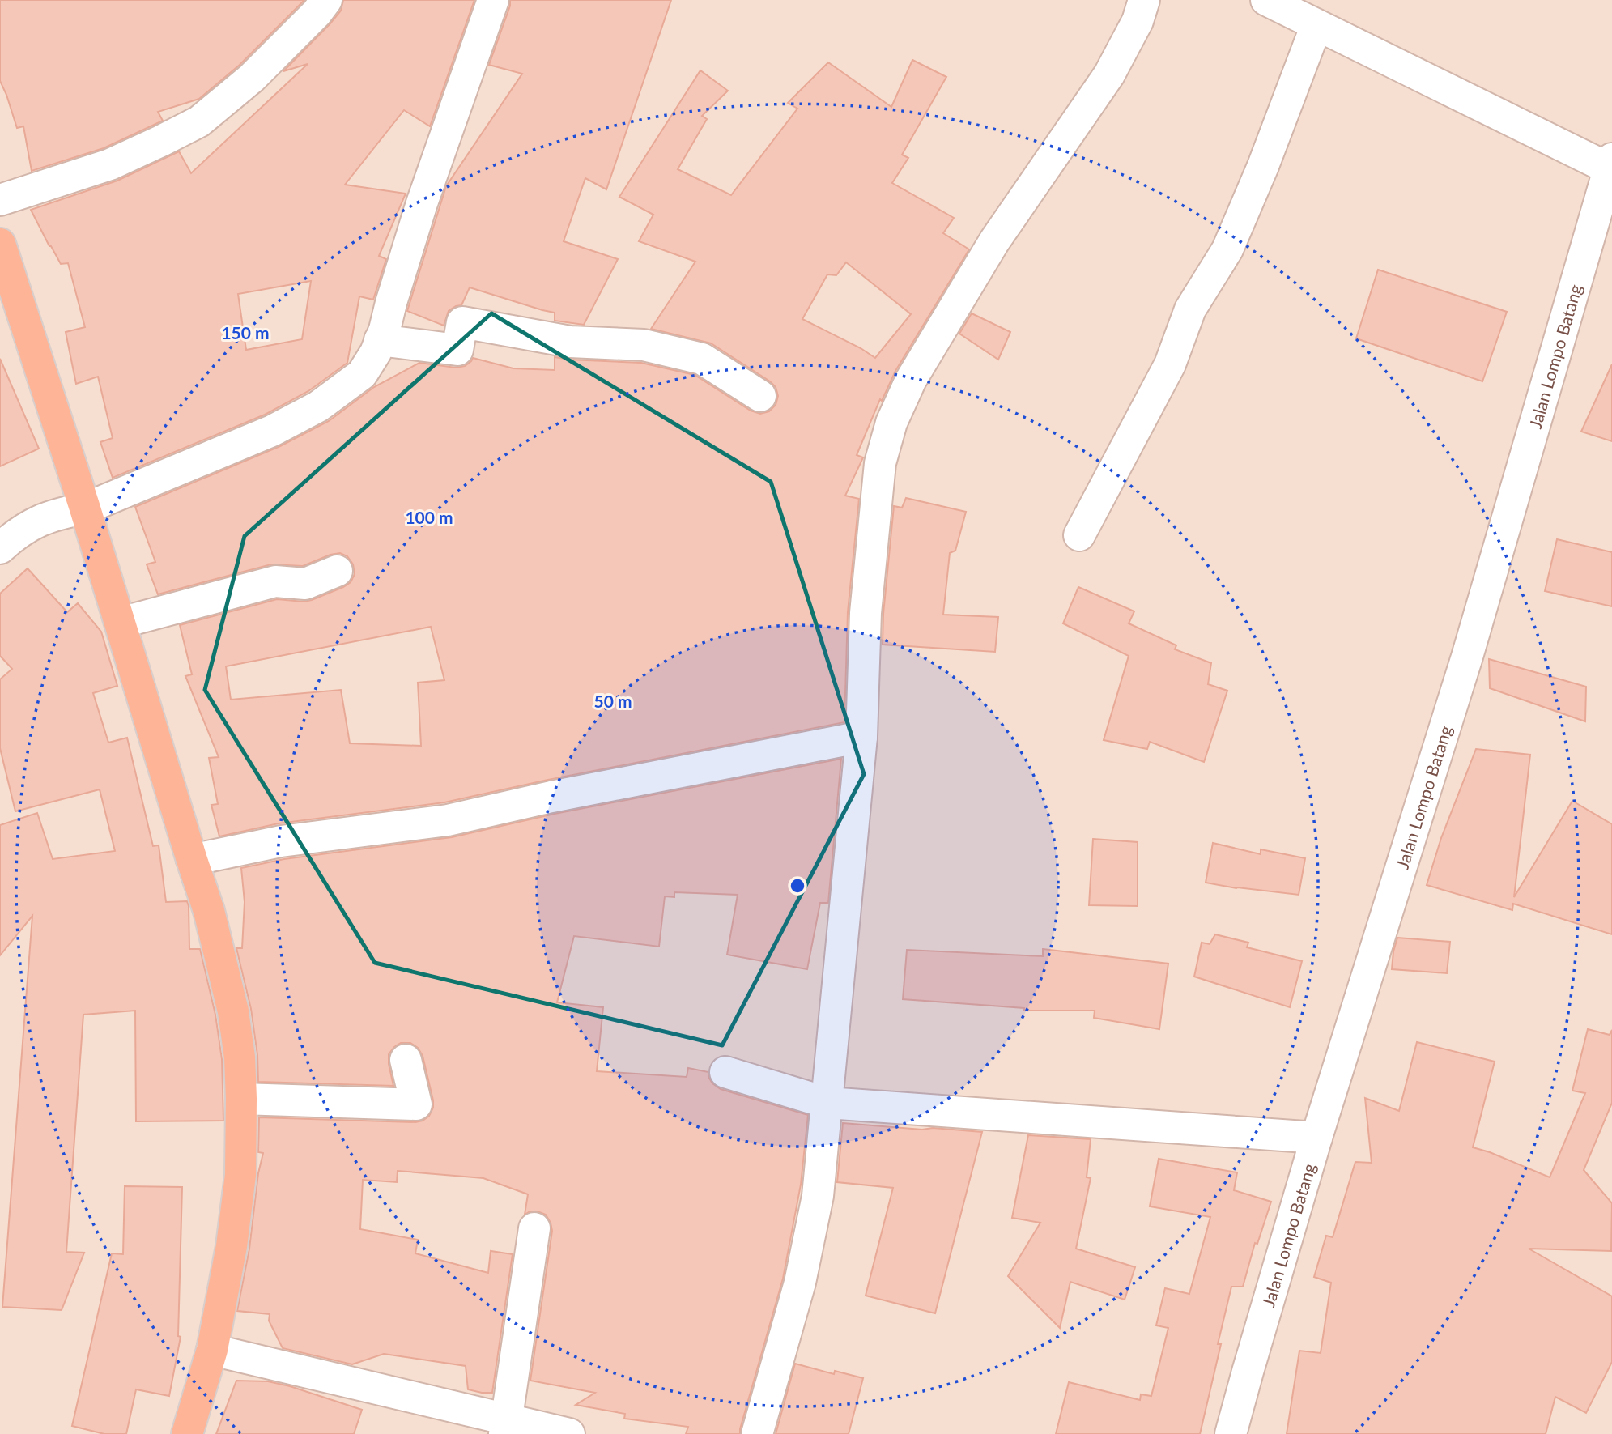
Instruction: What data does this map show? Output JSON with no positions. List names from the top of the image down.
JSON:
{
  "streets": {
    "street": ["Jalan Lompo Batang"]
  },
  "rings": ["150 m", "100 m", "50 m"]
}
